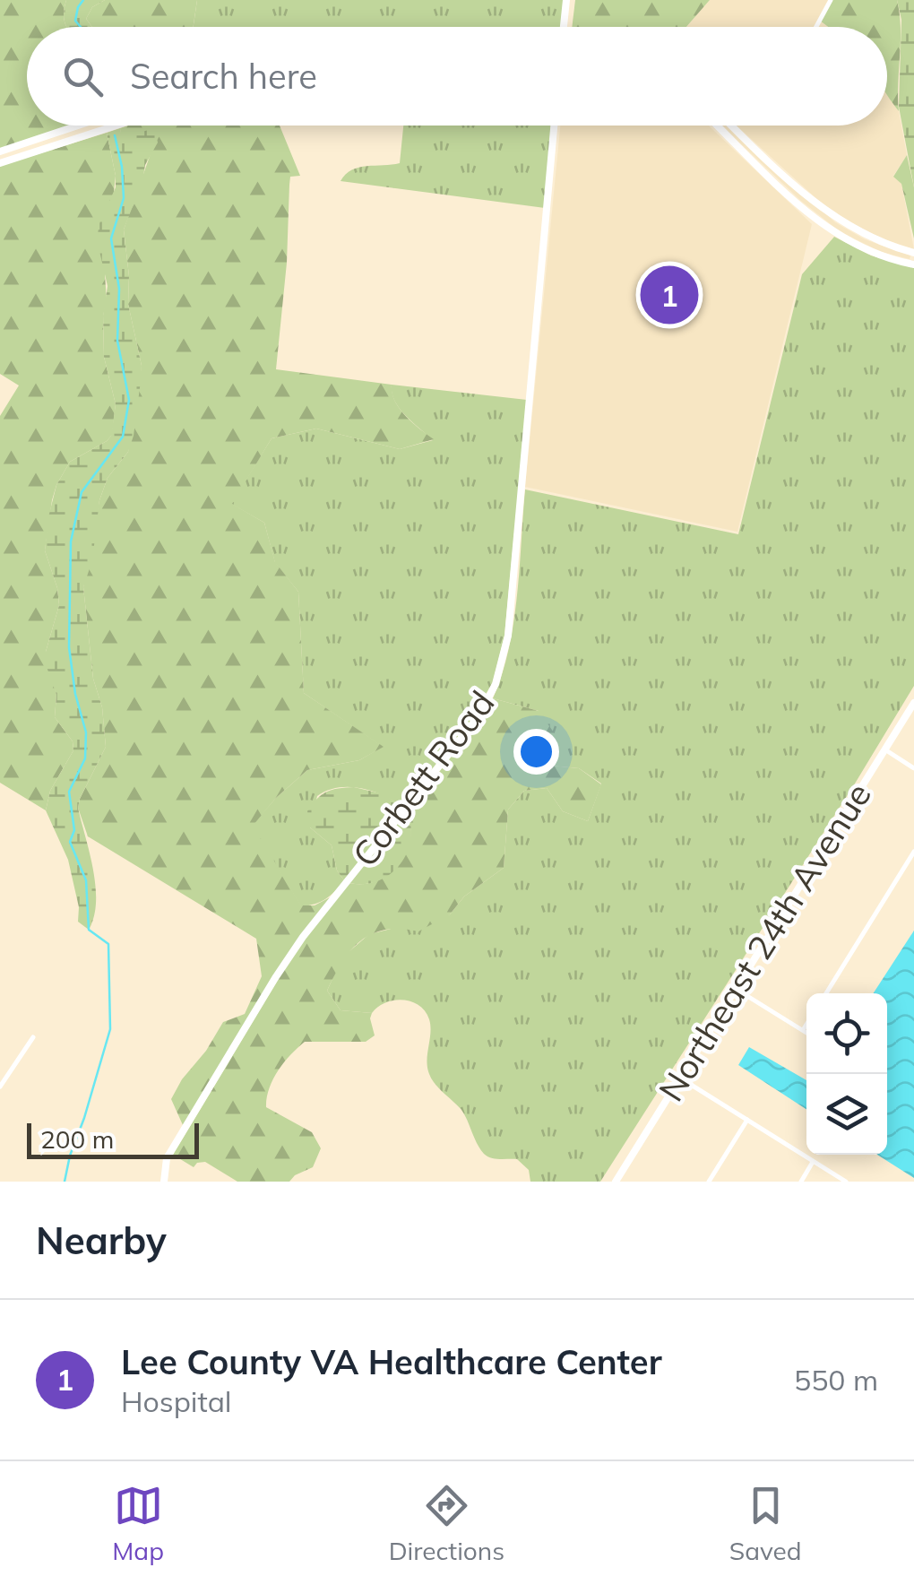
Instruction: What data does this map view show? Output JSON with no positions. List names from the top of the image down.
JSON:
{
  "streets": {
    "street": ["Corbett Road", "Northeast 24th Avenue"]
  },
  "scale_bar": "200 m",
  "page": {
    "search": "Search here",
    "pins": "1",
    "scale": "200 m",
    "heading": "Nearby",
    "list": [
      {
        "mark": "1",
        "name": "Lee County VA Healthcare Center",
        "note": "Hospital",
        "value": "550 m"
      }
    ],
    "nav": ["Map", "Directions", "Saved"]
  }
}
